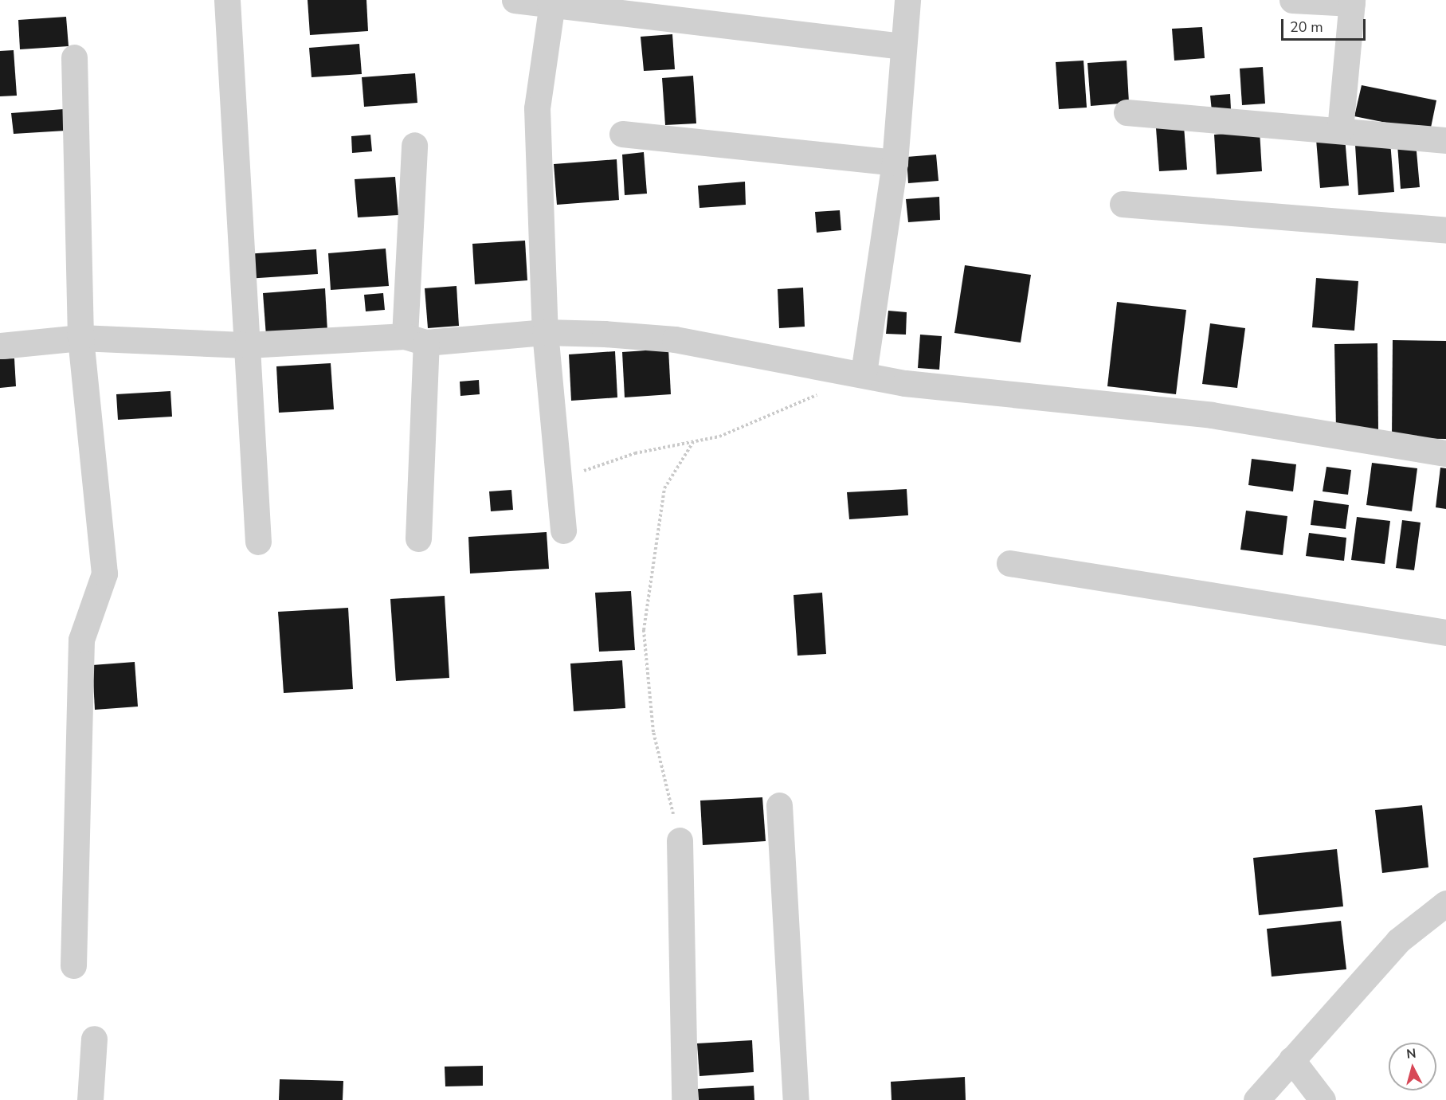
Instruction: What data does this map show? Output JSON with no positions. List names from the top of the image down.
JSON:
{
  "scale_bar": "20 m",
  "north": "top"
}
